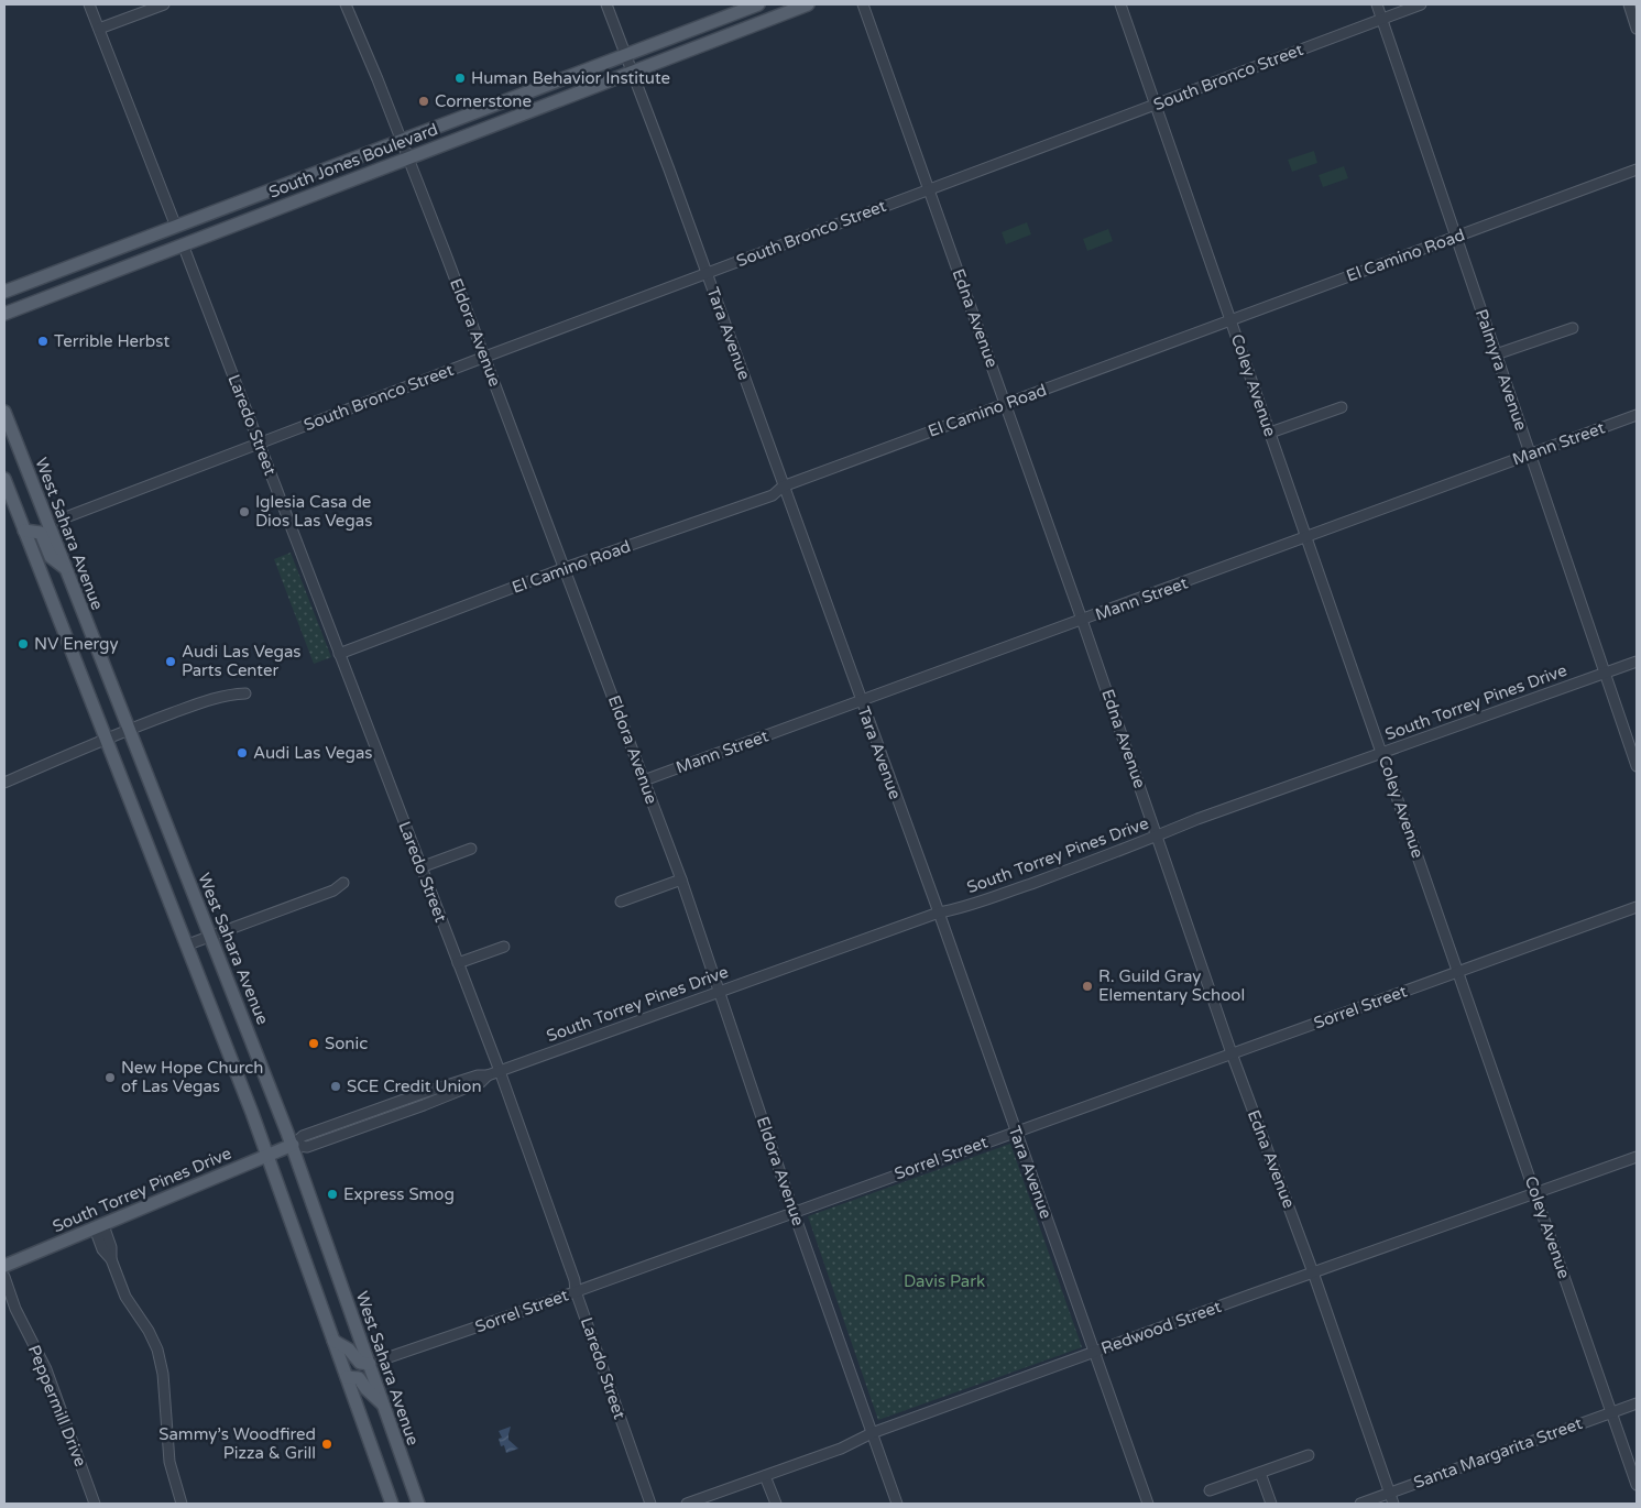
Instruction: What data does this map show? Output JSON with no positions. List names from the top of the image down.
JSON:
{
  "streets": {
    "main road": ["South Jones Boulevard", "West Sahara Avenue", "South Torrey Pines Drive"],
    "street": [
      "South Bronco Street",
      "El Camino Road",
      "Edna Avenue",
      "Eldora Avenue",
      "Tara Avenue",
      "Palmyra Avenue",
      "Coley Avenue",
      "Laredo Street",
      "Mann Street",
      "Sorrel Street",
      "Redwood Street",
      "Peppermill Drive",
      "Santa Margarita Street"
    ]
  },
  "crossings": [
    ["South Bronco Street", "Edna Avenue"],
    ["South Bronco Street", "Eldora Avenue"],
    ["South Bronco Street", "Tara Avenue"],
    ["South Bronco Street", "Palmyra Avenue"],
    ["South Bronco Street", "Coley Avenue"],
    ["South Bronco Street", "Laredo Street"],
    ["South Bronco Street", "West Sahara Avenue"],
    ["South Jones Boulevard", "Eldora Avenue"],
    ["South Jones Boulevard", "Tara Avenue"],
    ["South Jones Boulevard", "Laredo Street"],
    ["El Camino Road", "Edna Avenue"],
    ["El Camino Road", "Eldora Avenue"],
    ["El Camino Road", "Tara Avenue"],
    ["El Camino Road", "Palmyra Avenue"],
    ["El Camino Road", "Coley Avenue"],
    ["El Camino Road", "Laredo Street"],
    ["Edna Avenue", "Mann Street"],
    ["Edna Avenue", "South Torrey Pines Drive"],
    ["Edna Avenue", "Sorrel Street"],
    ["Edna Avenue", "Redwood Street"],
    ["Edna Avenue", "Santa Margarita Street"],
    ["Eldora Avenue", "Mann Street"],
    ["Eldora Avenue", "South Torrey Pines Drive"],
    ["Eldora Avenue", "Sorrel Street"],
    ["Eldora Avenue", "Redwood Street"],
    ["Tara Avenue", "Mann Street"],
    ["Tara Avenue", "South Torrey Pines Drive"],
    ["Tara Avenue", "Sorrel Street"],
    ["Tara Avenue", "Redwood Street"],
    ["Palmyra Avenue", "Mann Street"],
    ["Palmyra Avenue", "South Torrey Pines Drive"],
    ["Coley Avenue", "Mann Street"],
    ["Coley Avenue", "South Torrey Pines Drive"],
    ["Coley Avenue", "Sorrel Street"],
    ["Coley Avenue", "Redwood Street"],
    ["Coley Avenue", "Santa Margarita Street"],
    ["Laredo Street", "South Torrey Pines Drive"],
    ["Laredo Street", "Sorrel Street"],
    ["West Sahara Avenue", "South Torrey Pines Drive"],
    ["West Sahara Avenue", "Sorrel Street"]
  ],
  "parks": ["Davis Park"],
  "places": [
    "Human Behavior Institute",
    "Cornerstone",
    "Terrible Herbst",
    "Iglesia Casa de Dios Las Vegas",
    "NV Energy",
    "Audi Las Vegas Parts Center",
    "Audi Las Vegas",
    "R. Guild Gray Elementary School",
    "Sonic",
    "New Hope Church of Las Vegas",
    "SCE Credit Union",
    "Express Smog",
    "Sammy’s Woodfired Pizza & Grill"
  ]
}
